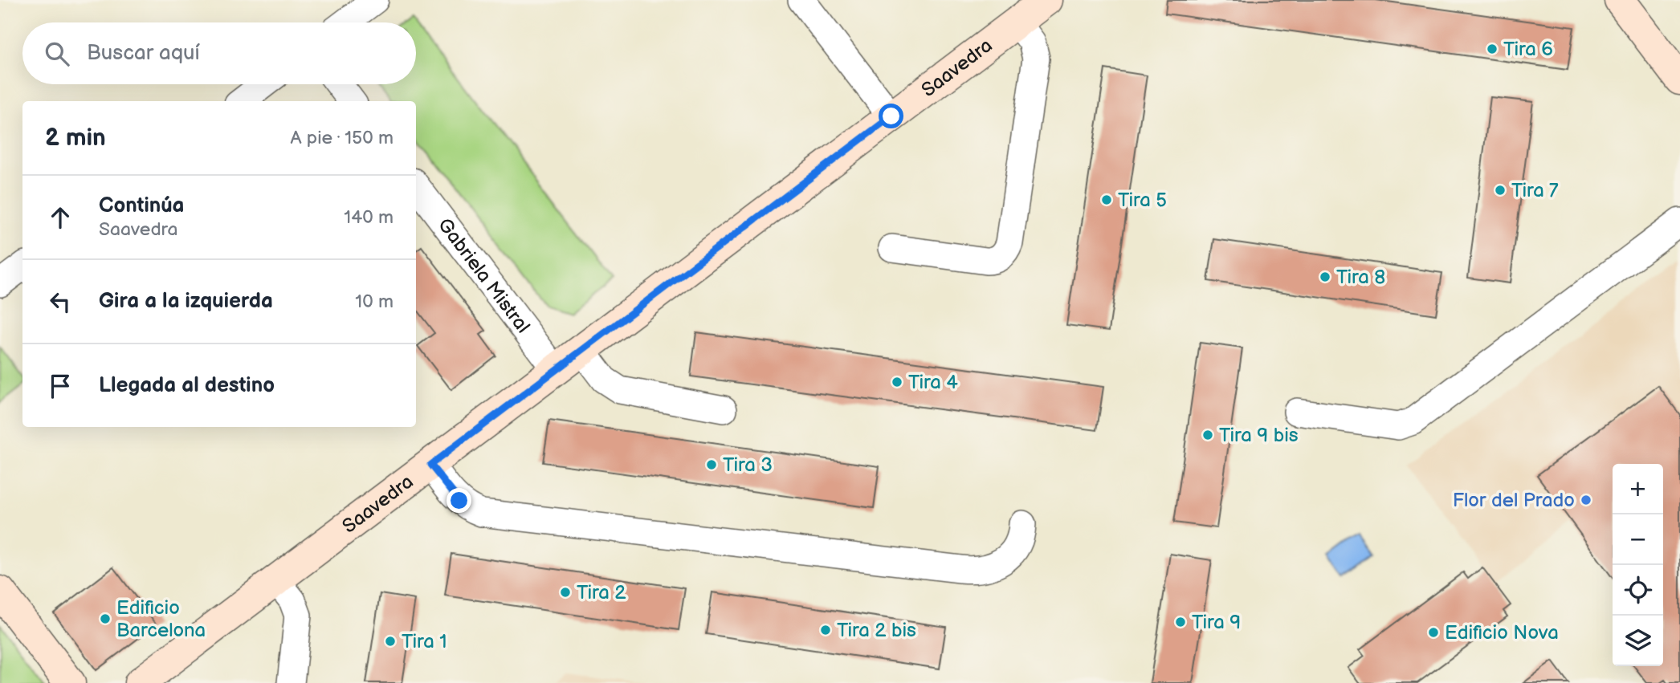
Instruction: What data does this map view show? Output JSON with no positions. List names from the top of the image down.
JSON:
{
  "streets": {
    "street": ["Saavedra", "Gabriela Mistral"]
  },
  "crossings": [
    ["Saavedra", "Gabriela Mistral"]
  ],
  "places": [
    "Tira 6",
    "Tira 7",
    "Tira 5",
    "Tira 8",
    "Tira 4",
    "Tira 9 bis",
    "Tira 3",
    "Flor del Prado",
    "Tira 2",
    "Edificio Barcelona",
    "Tira 9",
    "Tira 2 bis",
    "Edificio Nova",
    "Tira 1"
  ],
  "page": {
    "search": "Buscar aquí",
    "heading": ["2 min", "A pie · 150 m"],
    "list": [
      ["Continúa", "Saavedra", "140 m"],
      ["Gira a la izquierda", "10 m"],
      "Llegada al destino"
    ],
    "map_buttons": ["+", "−"]
  }
}
